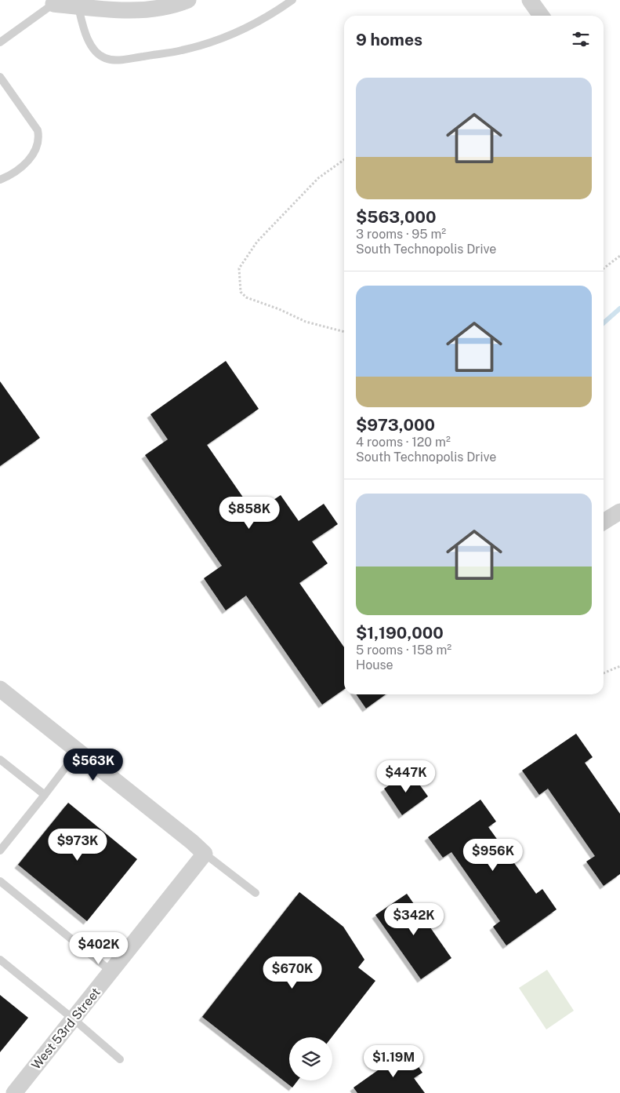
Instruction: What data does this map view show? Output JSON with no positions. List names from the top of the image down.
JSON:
{
  "streets": {
    "street": ["West 53rd Street"]
  },
  "page": {
    "heading": "9 homes",
    "list": [
      {
        "name": "$563,000",
        "note": "3 rooms · 95 m² · South Technopolis Drive"
      },
      {
        "name": "$973,000",
        "note": "4 rooms · 120 m² · South Technopolis Drive"
      },
      {
        "name": "$1,190,000",
        "note": "5 rooms · 158 m² · House"
      }
    ],
    "price": [
      "$858K",
      "$563K",
      "$447K",
      "$973K",
      "$956K",
      "$342K",
      "$402K",
      "$670K",
      "$1.19M"
    ]
  }
}
